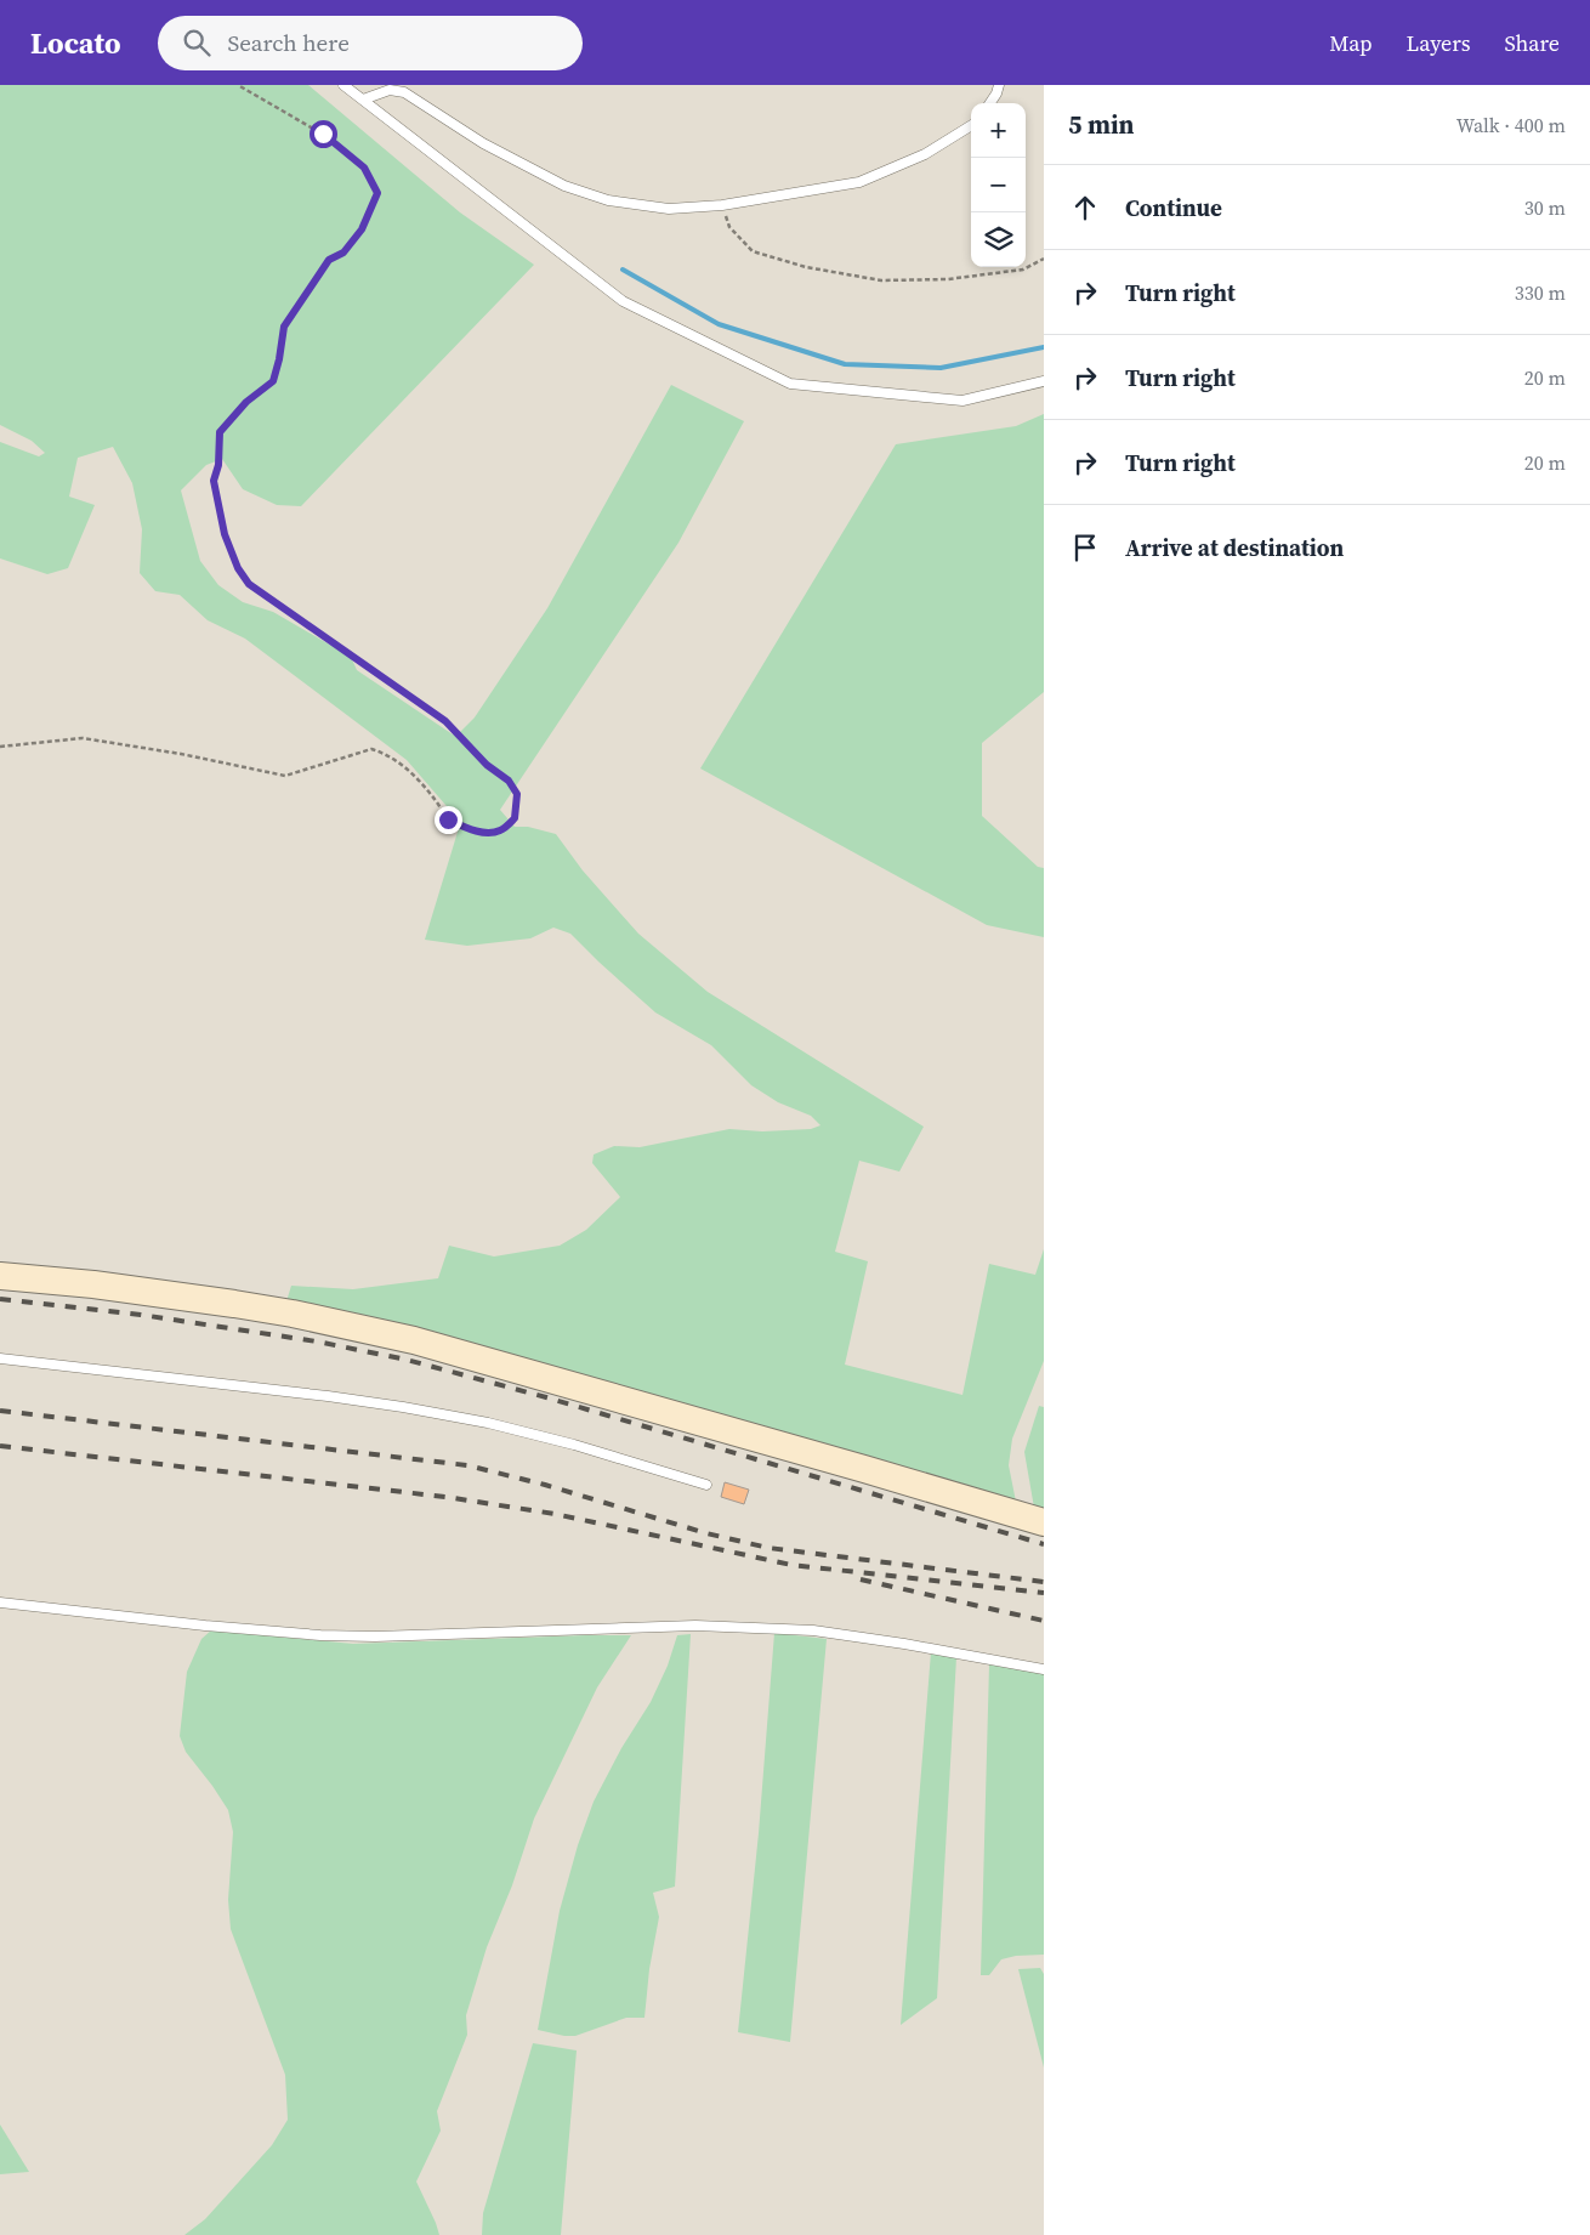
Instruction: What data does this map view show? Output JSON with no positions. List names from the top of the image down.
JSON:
{
  "page": {
    "header": "Locato",
    "search": "Search here",
    "nav": ["Map", "Layers", "Share"],
    "heading": ["5 min", "Walk · 400 m"],
    "map_buttons": ["+", "−"],
    "list": [
      ["Continue", "30 m"],
      ["Turn right", "330 m"],
      ["Turn right", "20 m"],
      ["Turn right", "20 m"],
      "Arrive at destination"
    ]
  }
}
